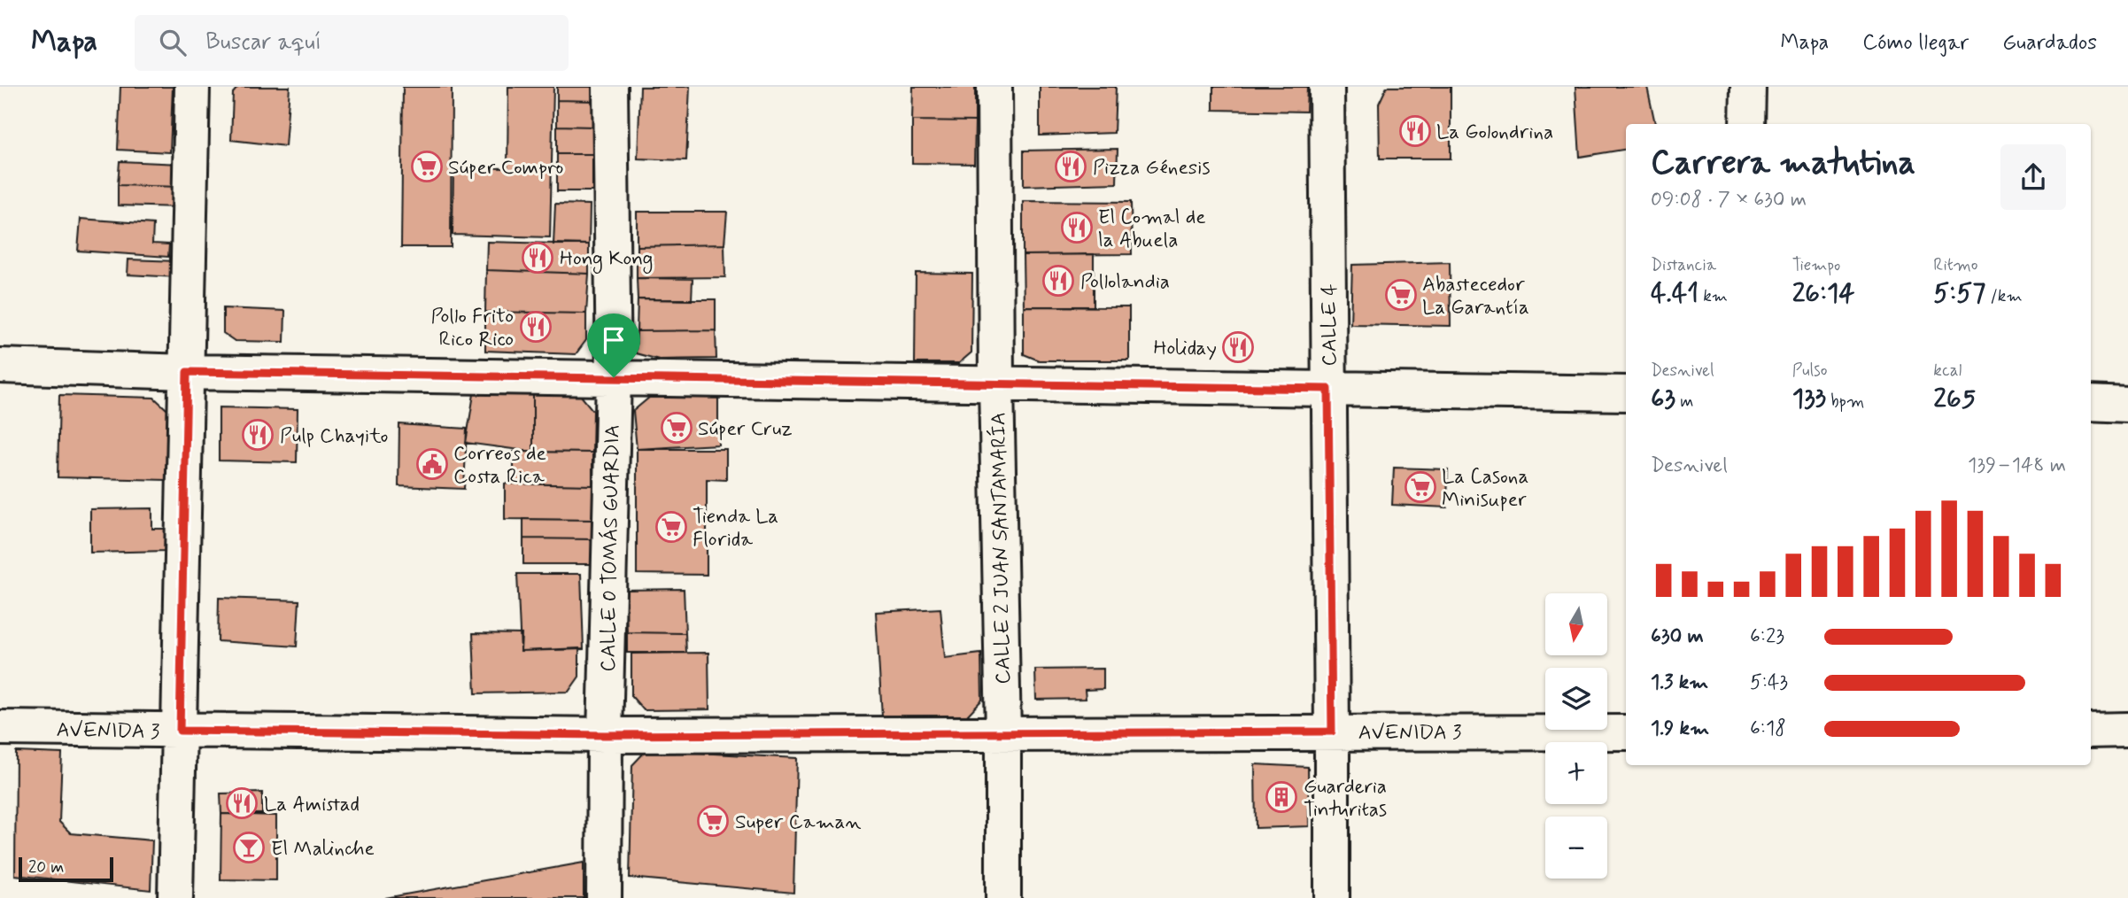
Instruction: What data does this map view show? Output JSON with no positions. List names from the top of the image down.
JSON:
{
  "streets": {
    "street": [
      "CALLE 4",
      "CALLE 0 TOMÁS GUARDIA",
      "CALLE 2 JUAN SANTAMARÍA",
      "AVENIDA 3"
    ]
  },
  "crossings": [
    ["CALLE 4", "AVENIDA 3"],
    ["CALLE 0 TOMÁS GUARDIA", "AVENIDA 3"],
    ["CALLE 2 JUAN SANTAMARÍA", "AVENIDA 3"]
  ],
  "places": {
    "restaurant": [
      "La Golondrina",
      "Pizza Génesis",
      "El Comal de la Abuela",
      "Hong Kong",
      "Pollolandia",
      "Pollo Frito Rico Rico",
      "Holiday",
      "Pulp Chayito",
      "La Amistad"
    ],
    "supermarket": [
      "Súper Compro",
      "Abastecedor La Garantía",
      "Súper Cruz",
      "La Casona Minisuper",
      "Tienda La Florida",
      "Super Caman"
    ],
    "public building": ["Correos de Costa Rica"],
    "building": ["Guarderia Tinturitas"],
    "bar": ["El Malinche"]
  },
  "scale_bar": "20 m",
  "north": "bottom",
  "page": {
    "header": "Mapa",
    "search": "Buscar aquí",
    "nav": ["Mapa", "Cómo llegar", "Guardados"],
    "heading": ["Carrera matutina", "09:08 · 7 × 630 m"],
    "stats": [
      ["Distancia", "4.41 km"],
      ["Tiempo", "26:14"],
      ["Ritmo", "5:57 /km"],
      ["Desnivel", "63 m"],
      ["Pulso", "133 bpm"],
      ["kcal", "265"]
    ],
    "chart": ["Desnivel", "139–148 m"],
    "map_buttons": ["+", "−"],
    "list": [
      {
        "name": "630 m",
        "note": "6:23"
      },
      {
        "name": "1.3 km",
        "note": "5:43"
      },
      {
        "name": "1.9 km",
        "note": "6:18"
      }
    ],
    "scale": "20 m"
  }
}
